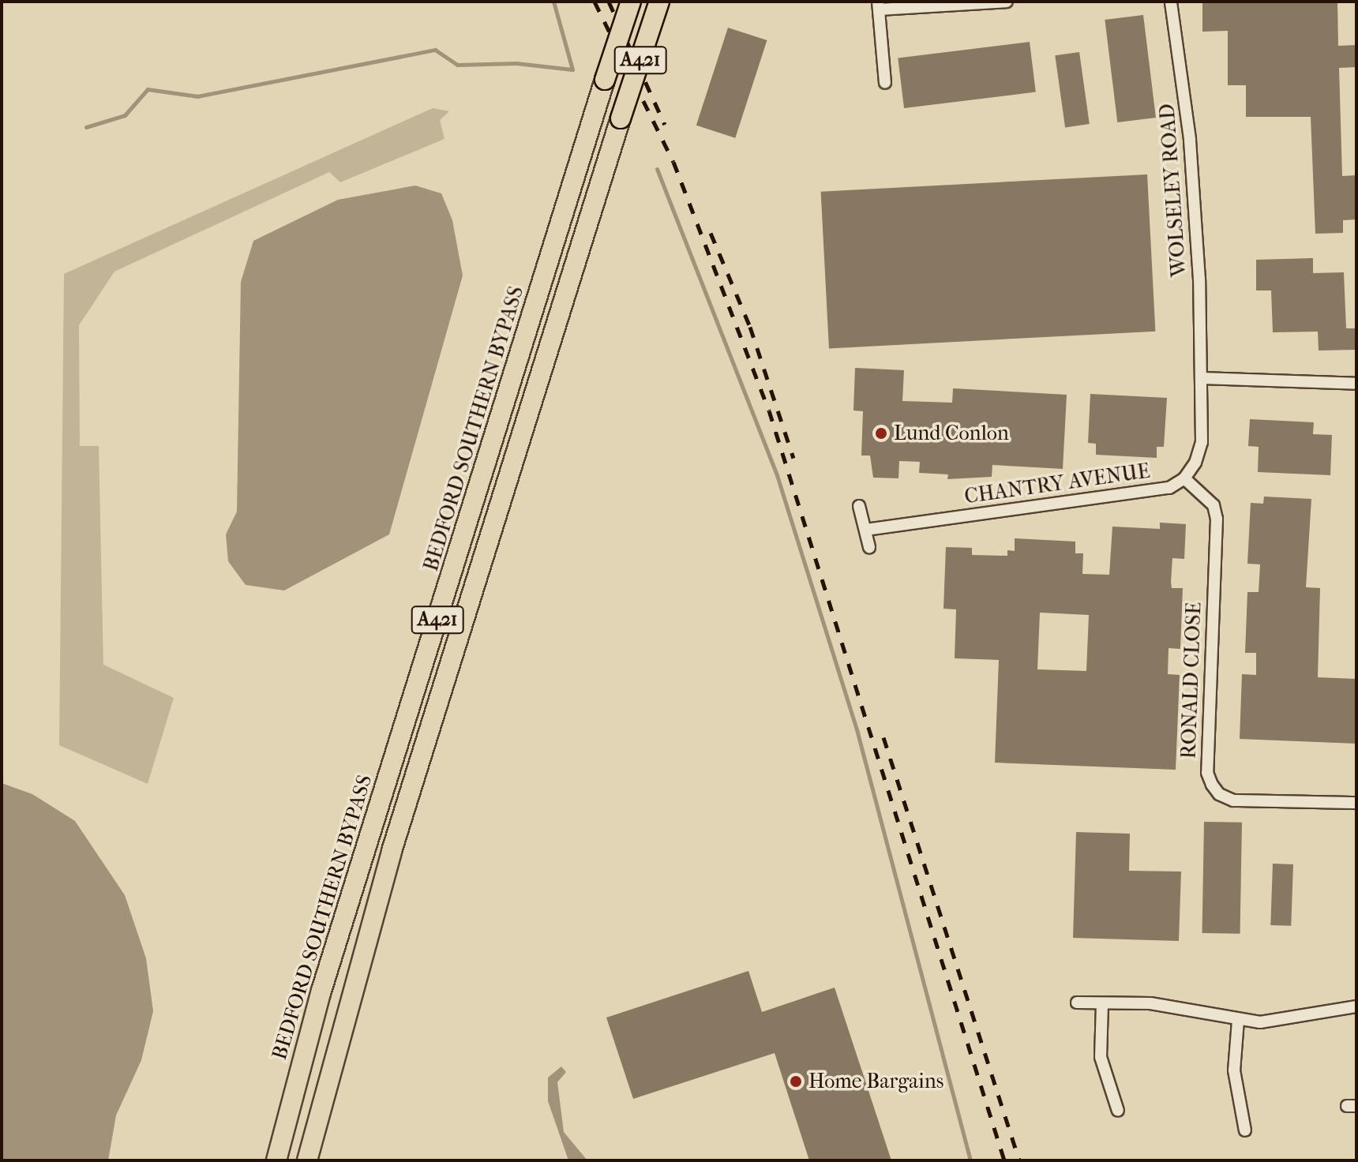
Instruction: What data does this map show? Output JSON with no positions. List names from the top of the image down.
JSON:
{
  "streets": {
    "highway": ["A421", "BEDFORD SOUTHERN BYPASS"],
    "street": ["WOLSELEY ROAD", "CHANTRY AVENUE", "RONALD CLOSE"]
  },
  "crossings": [
    ["CHANTRY AVENUE", "RONALD CLOSE"]
  ],
  "places": ["Lund Conlon", "Home Bargains"]
}
